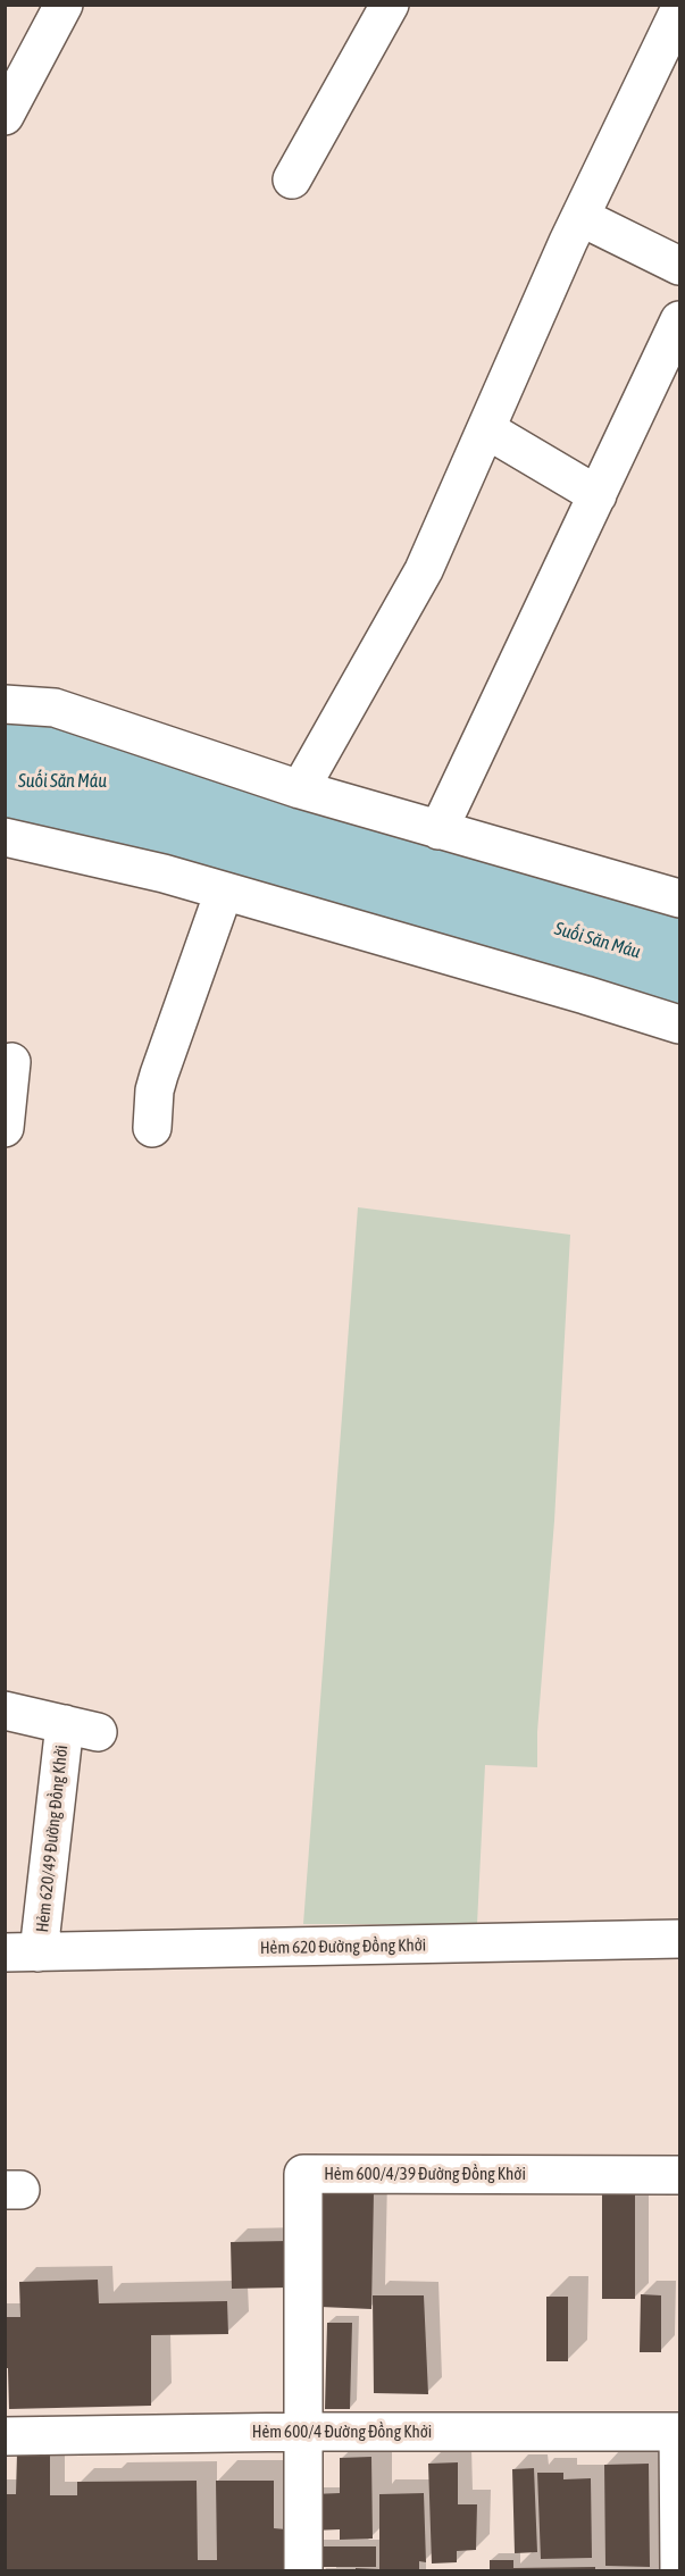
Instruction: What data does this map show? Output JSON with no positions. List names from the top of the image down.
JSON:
{
  "streets": {
    "street": [
      "Hẻm 620/49 Đường Đồng Khởi",
      "Hẻm 620 Đường Đồng Khởi",
      "Hẻm 600/4/39 Đường Đồng Khởi",
      "Hẻm 600/4 Đường Đồng Khởi"
    ]
  },
  "crossings": [
    ["Hẻm 620/49 Đường Đồng Khởi", "Hẻm 620 Đường Đồng Khởi"],
    ["Hẻm 600/4/39 Đường Đồng Khởi", "Hẻm 600/4 Đường Đồng Khởi"]
  ],
  "water": ["Suối Săn Máu"]
}
